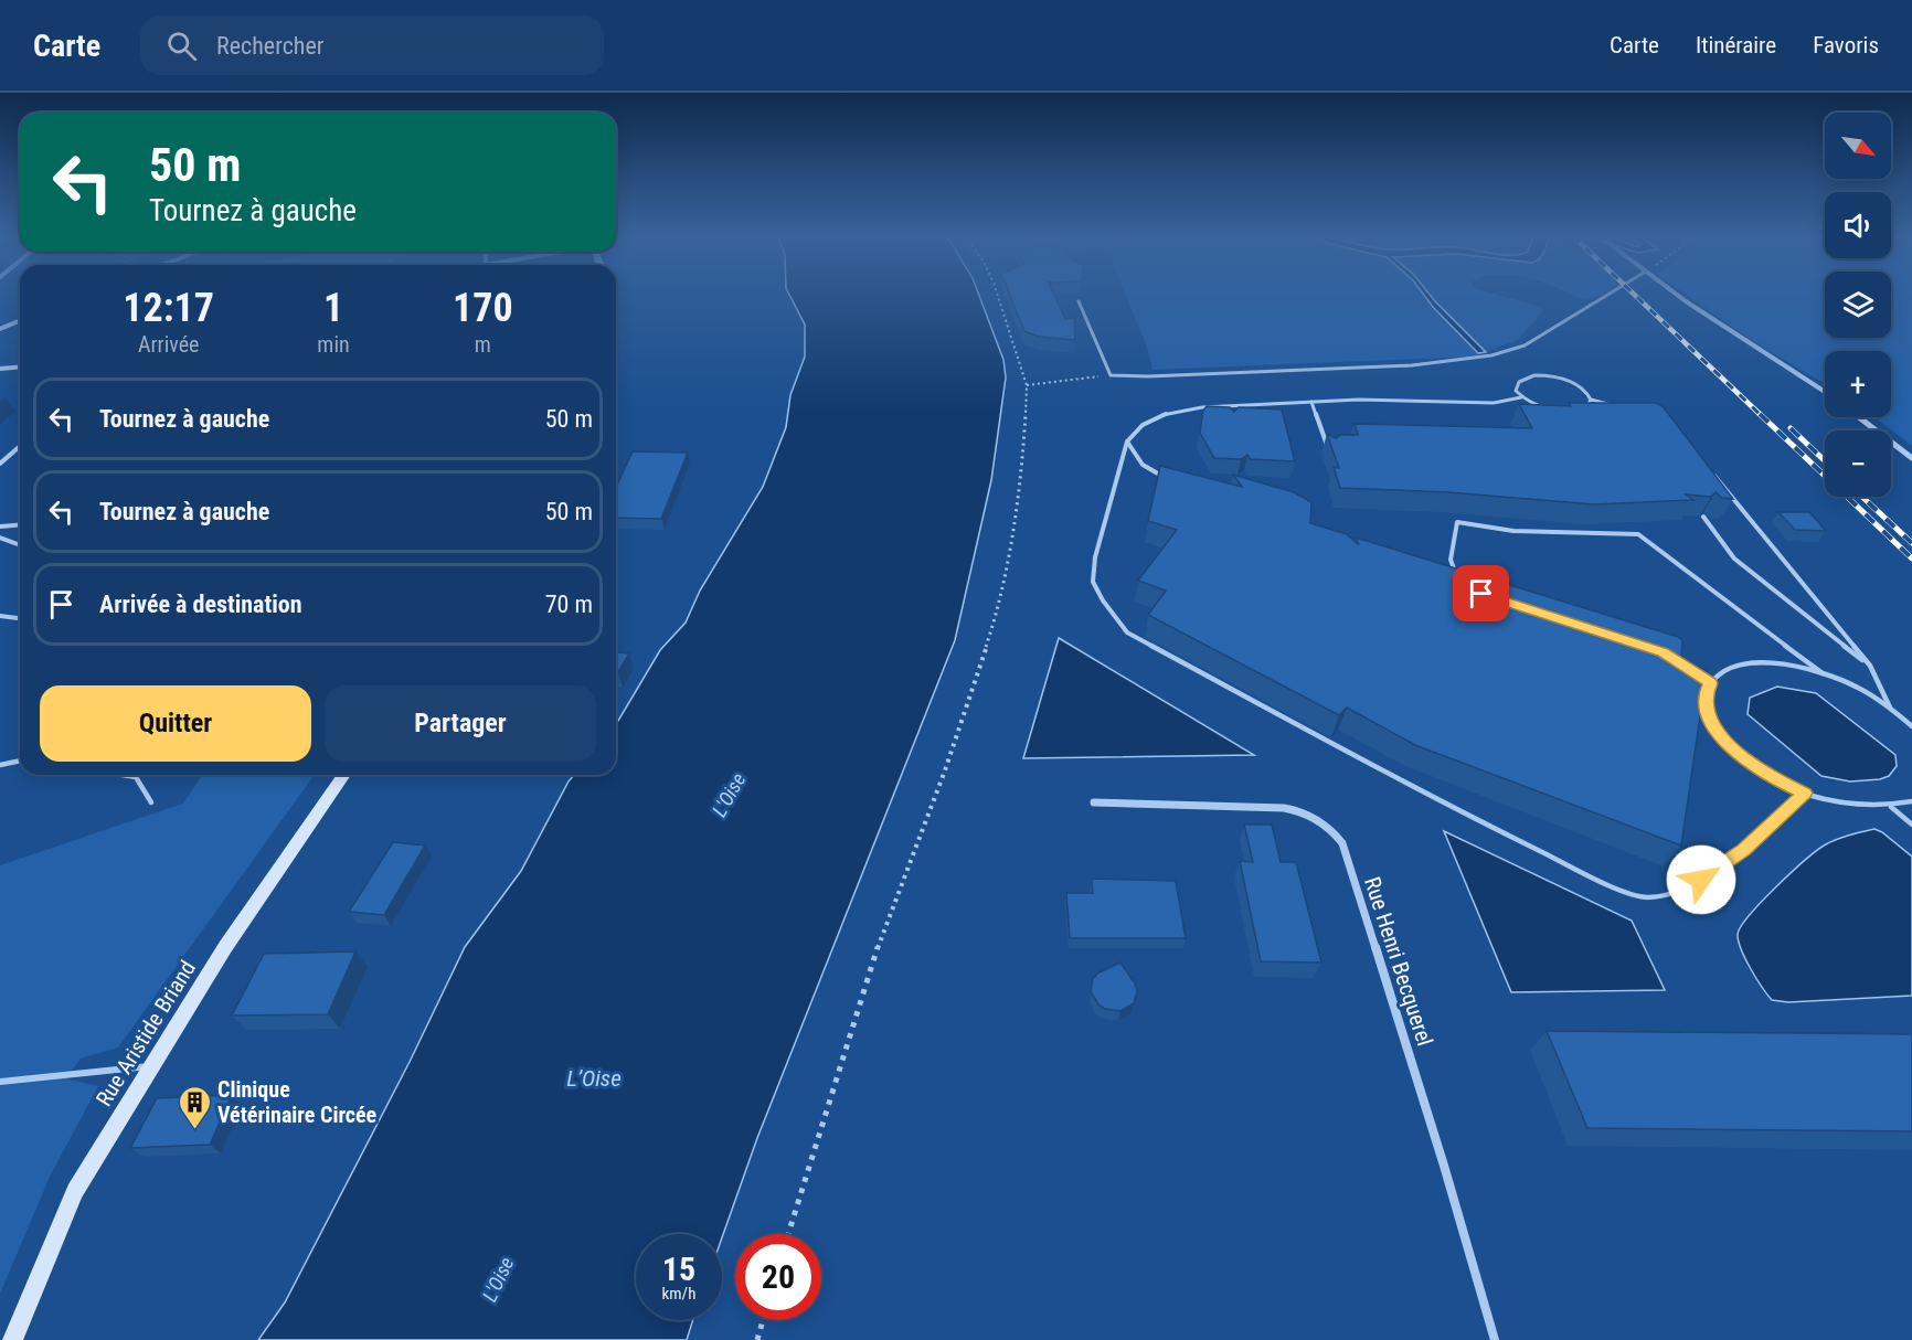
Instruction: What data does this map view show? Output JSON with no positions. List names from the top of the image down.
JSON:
{
  "streets": {
    "main road": ["Rue Aristide Briand"],
    "street": ["Rue Henri Becquerel"]
  },
  "water": ["L'Oise", "L’Oise"],
  "places": {
    "building": ["Clinique Vétérinaire Circée"]
  },
  "north": "bottom right",
  "page": {
    "header": "Carte",
    "search": "Rechercher",
    "nav": ["Carte", "Itinéraire", "Favoris"],
    "map_buttons": ["+", "−"],
    "turn": ["50 m", "Tournez à gauche"],
    "eta": [
      "12:17",
      "Arrivée",
      "1",
      "min",
      "170",
      "m"
    ],
    "list": [
      {
        "name": "Tournez à gauche",
        "value": "50 m"
      },
      {
        "name": "Tournez à gauche",
        "value": "50 m"
      },
      {
        "name": "Arrivée à destination",
        "value": "70 m"
      }
    ],
    "buttons": ["Quitter", "Partager"],
    "speed": "15 km/h",
    "limit": "20"
  }
}
